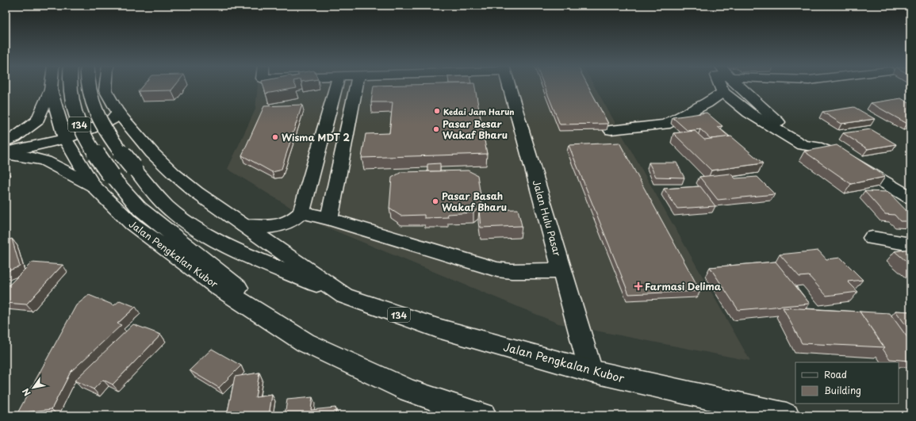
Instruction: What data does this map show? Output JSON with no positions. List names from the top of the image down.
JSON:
{
  "streets": {
    "main road": ["134", "Jalan Hulu Pasar", "Jalan Pengkalan Kubor"]
  },
  "crossings": [
    ["Jalan Hulu Pasar", "Jalan Pengkalan Kubor"]
  ],
  "places": {
    "other": [
      "Kedai Jam Harun",
      "Pasar Besar Wakaf Bharu",
      "Wisma MDT 2",
      "Pasar Basah Wakaf Bharu"
    ],
    "health": ["Farmasi Delima"]
  },
  "legend": ["Road", "Building"],
  "north": "bottom left"
}
